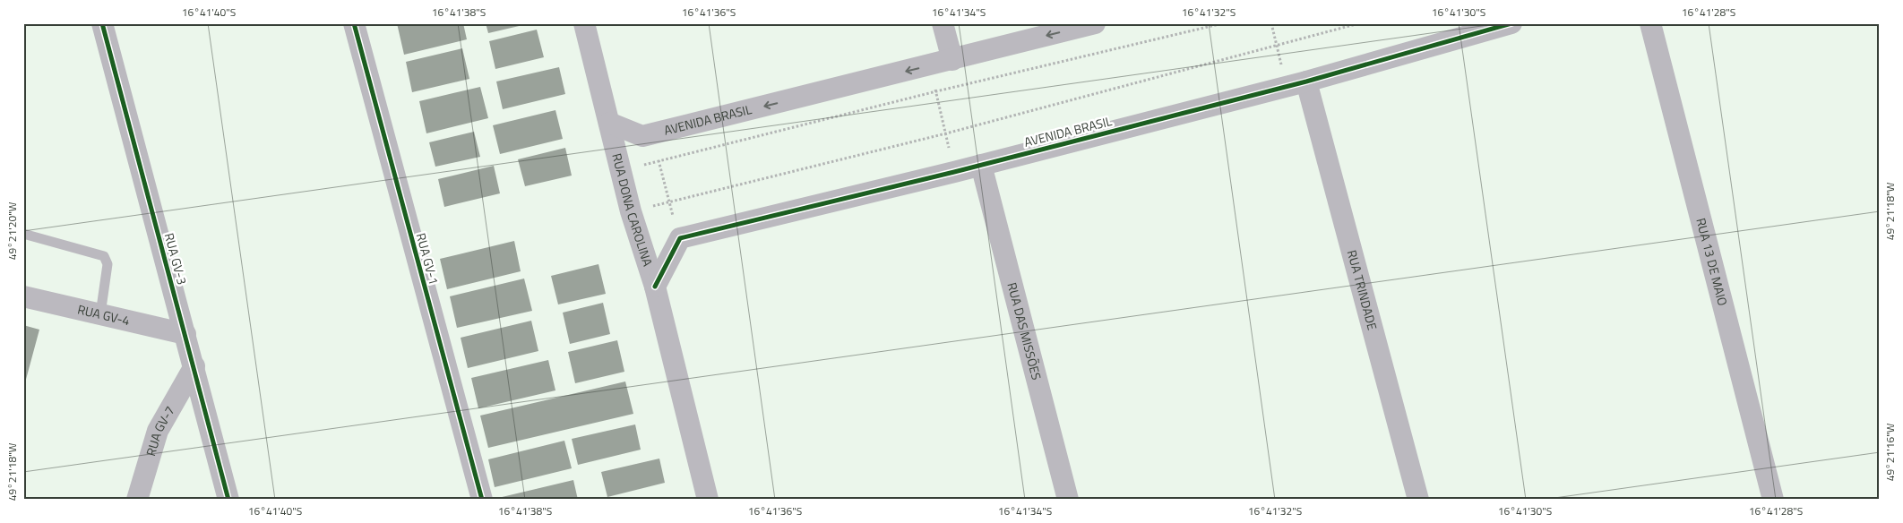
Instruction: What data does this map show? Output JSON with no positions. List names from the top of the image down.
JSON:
{
  "streets": {
    "street": [
      "AVENIDA BRASIL",
      "RUA DONA CAROLINA",
      "RUA GV-3",
      "RUA GV-1",
      "RUA 13 DE MAIO",
      "RUA TRINDADE",
      "RUA GV-4",
      "RUA DAS MISSÕES",
      "RUA GV-7"
    ]
  },
  "crossings": [
    ["AVENIDA BRASIL", "RUA DONA CAROLINA"],
    ["AVENIDA BRASIL", "RUA TRINDADE"],
    ["AVENIDA BRASIL", "RUA DAS MISSÕES"],
    ["RUA GV-3", "RUA GV-4"],
    ["RUA GV-3", "RUA GV-7"]
  ],
  "coordinates": [
    "16°41'40\"S",
    "16°41'38\"S",
    "16°41'36\"S",
    "16°41'34\"S",
    "16°41'32\"S",
    "16°41'30\"S",
    "16°41'28\"S",
    "49°21'18\"W",
    "49°21'20\"W",
    "49°21'16\"W"
  ]
}
